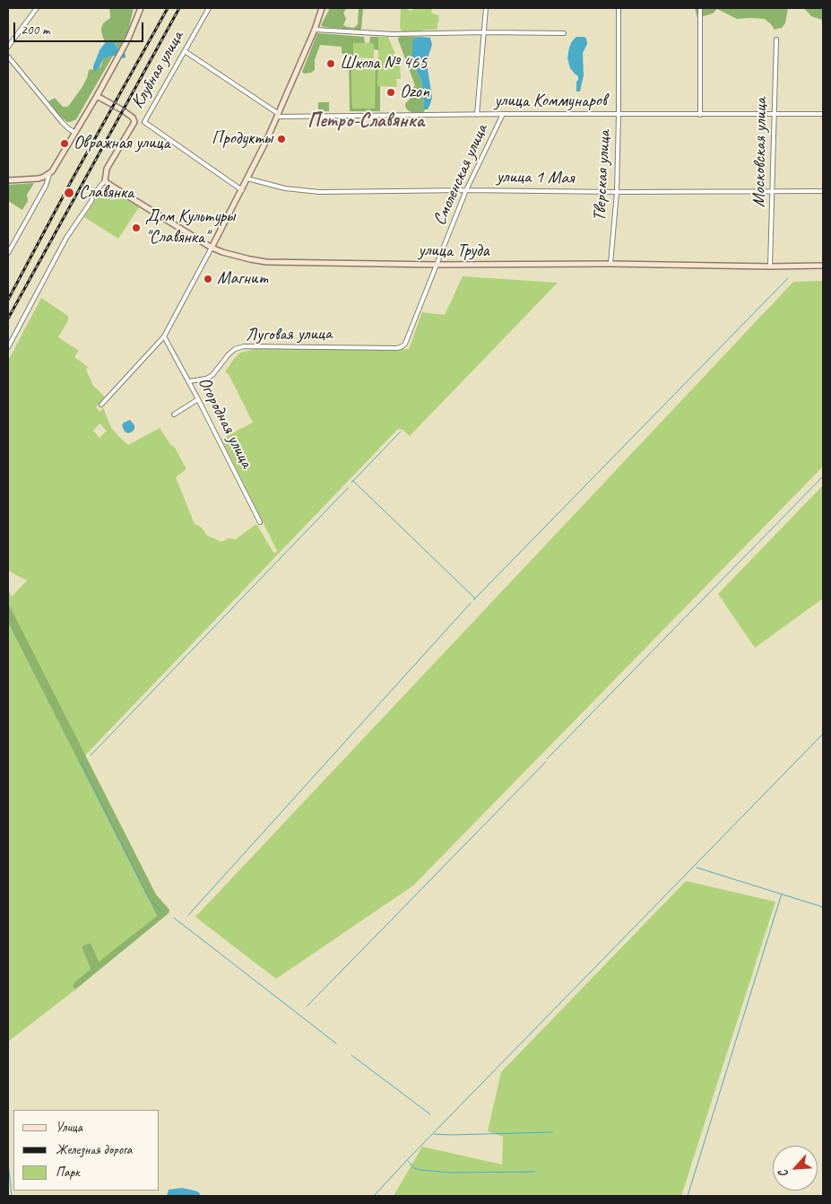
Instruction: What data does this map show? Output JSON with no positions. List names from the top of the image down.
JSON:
{
  "streets": {
    "street": [
      "Клубная улица",
      "улица Коммунаров",
      "Московская улица",
      "Смоленская улица",
      "Тверская улица",
      "улица 1 Мая",
      "улица Труда",
      "Луговая улица",
      "Огородная улица"
    ]
  },
  "crossings": [
    ["Клубная улица", "улица Труда"],
    ["улица Коммунаров", "Московская улица"],
    ["улица Коммунаров", "Смоленская улица"],
    ["улица Коммунаров", "Тверская улица"],
    ["Московская улица", "улица 1 Мая"],
    ["Московская улица", "улица Труда"],
    ["Смоленская улица", "улица 1 Мая"],
    ["Смоленская улица", "улица Труда"],
    ["Смоленская улица", "Луговая улица"],
    ["Тверская улица", "улица 1 Мая"],
    ["Тверская улица", "улица Труда"],
    ["Луговая улица", "Огородная улица"]
  ],
  "districts": ["Петро-Славянка"],
  "places": [
    "Школа № 465",
    "Ozon",
    "Продукты",
    "Овражная улица",
    "Славянка",
    "Дом Культуры \"Славянка\"",
    "Магнит"
  ],
  "legend": ["Улица", "Железная дорога", "Парк"],
  "scale_bar": "200 m",
  "north": "bottom left"
}
